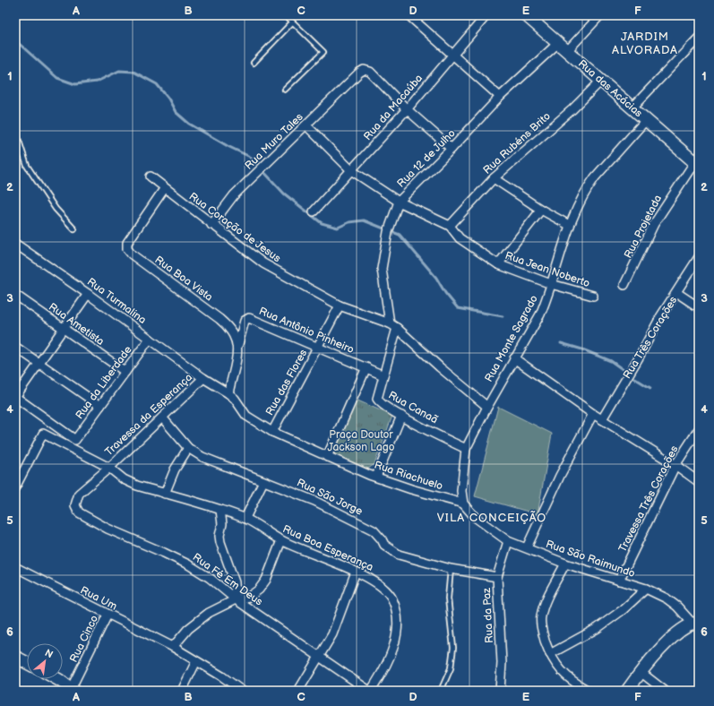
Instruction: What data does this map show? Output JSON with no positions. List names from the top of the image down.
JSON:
{
  "streets": {
    "street": [
      "Rua das Acácias",
      "Rua da Macaúba",
      "Rua Muro Tales",
      "Rua Rubéns Brito",
      "Rua 12 de Julho",
      "Rua Projetada",
      "Rua Coração de Jesus",
      "Rua Jean Noberto",
      "Rua Boa Vista",
      "Rua Turmalina",
      "Rua Ametista",
      "Rua Antônio Pinheiro",
      "Rua Três Corações",
      "Rua Monte Sagrado",
      "Rua da Liberdade",
      "Rua das Flores",
      "Rua Canaã",
      "Travessa da Esperança",
      "Rua Riachuelo",
      "Rua São Jorge",
      "Travessa Três Corações",
      "Rua Boa Esperança",
      "Rua São Raimundo",
      "Rua Fé Em Deus",
      "Rua Um",
      "Rua da Paz",
      "Rua Cinco"
    ]
  },
  "crossings": [
    ["Rua das Acácias", "Rua Rubéns Brito"],
    ["Rua das Acácias", "Rua 12 de Julho"],
    ["Rua das Acácias", "Rua Projetada"],
    ["Rua das Acácias", "Rua Monte Sagrado"],
    ["Rua da Macaúba", "Rua Muro Tales"],
    ["Rua da Macaúba", "Rua Jean Noberto"],
    ["Rua Muro Tales", "Rua Coração de Jesus"],
    ["Rua Muro Tales", "Rua Jean Noberto"],
    ["Rua Rubéns Brito", "Rua Jean Noberto"],
    ["Rua 12 de Julho", "Rua Coração de Jesus"],
    ["Rua 12 de Julho", "Rua Jean Noberto"],
    ["Rua Coração de Jesus", "Rua Boa Vista"],
    ["Rua Coração de Jesus", "Rua Monte Sagrado"],
    ["Rua Coração de Jesus", "Rua das Flores"],
    ["Rua Coração de Jesus", "Rua Canaã"],
    ["Rua Jean Noberto", "Rua Monte Sagrado"],
    ["Rua Boa Vista", "Rua Antônio Pinheiro"],
    ["Rua Turmalina", "Rua da Liberdade"],
    ["Rua Turmalina", "Travessa da Esperança"],
    ["Rua Turmalina", "Rua Riachuelo"],
    ["Rua Ametista", "Rua da Liberdade"],
    ["Rua Antônio Pinheiro", "Rua das Flores"],
    ["Rua Antônio Pinheiro", "Rua Canaã"],
    ["Rua Monte Sagrado", "Rua Canaã"],
    ["Rua Monte Sagrado", "Rua Riachuelo"],
    ["Rua Monte Sagrado", "Rua São Raimundo"],
    ["Rua das Flores", "Rua Riachuelo"],
    ["Travessa da Esperança", "Rua Riachuelo"],
    ["Travessa da Esperança", "Rua São Jorge"],
    ["Travessa da Esperança", "Rua Boa Esperança"],
    ["Travessa da Esperança", "Rua Fé Em Deus"],
    ["Rua Riachuelo", "Rua São Raimundo"],
    ["Rua São Jorge", "Rua da Paz"],
    ["Travessa Três Corações", "Rua São Raimundo"],
    ["Rua Boa Esperança", "Rua Fé Em Deus"],
    ["Rua São Raimundo", "Rua da Paz"],
    ["Rua Um", "Rua Cinco"]
  ],
  "districts": ["JARDIM ALVORADA", "VILA CONCEIÇÃO"],
  "parks": ["Praça Doutor Jackson Lago"],
  "north": "top right",
  "grid": {
    "columns": [
      "A",
      "B",
      "C",
      "D",
      "E",
      "F"
    ],
    "rows": [
      "1",
      "2",
      "3",
      "4",
      "5",
      "6"
    ]
  }
}
